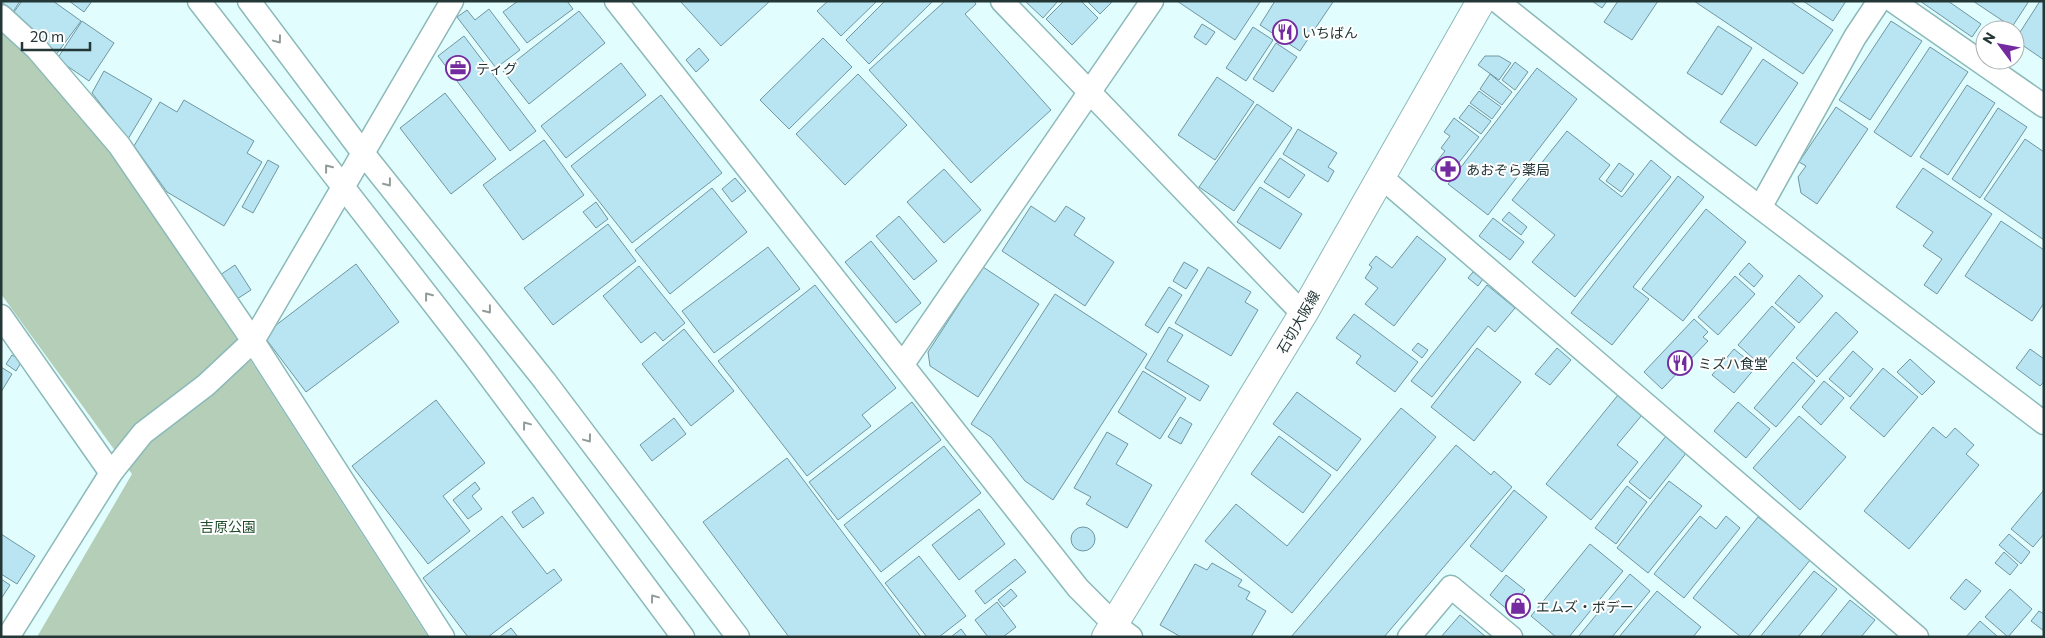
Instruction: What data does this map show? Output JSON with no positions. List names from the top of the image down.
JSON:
{
  "streets": {
    "main road": ["石切大阪線"]
  },
  "parks": ["吉原公園"],
  "places": {
    "restaurant": ["いちばん", "ミズハ食堂"],
    "office": ["ティグ"],
    "pharmacy": ["あおぞら薬局"],
    "shop": ["エムズ・ボデー"]
  },
  "scale_bar": "20 m",
  "north": "top left"
}
